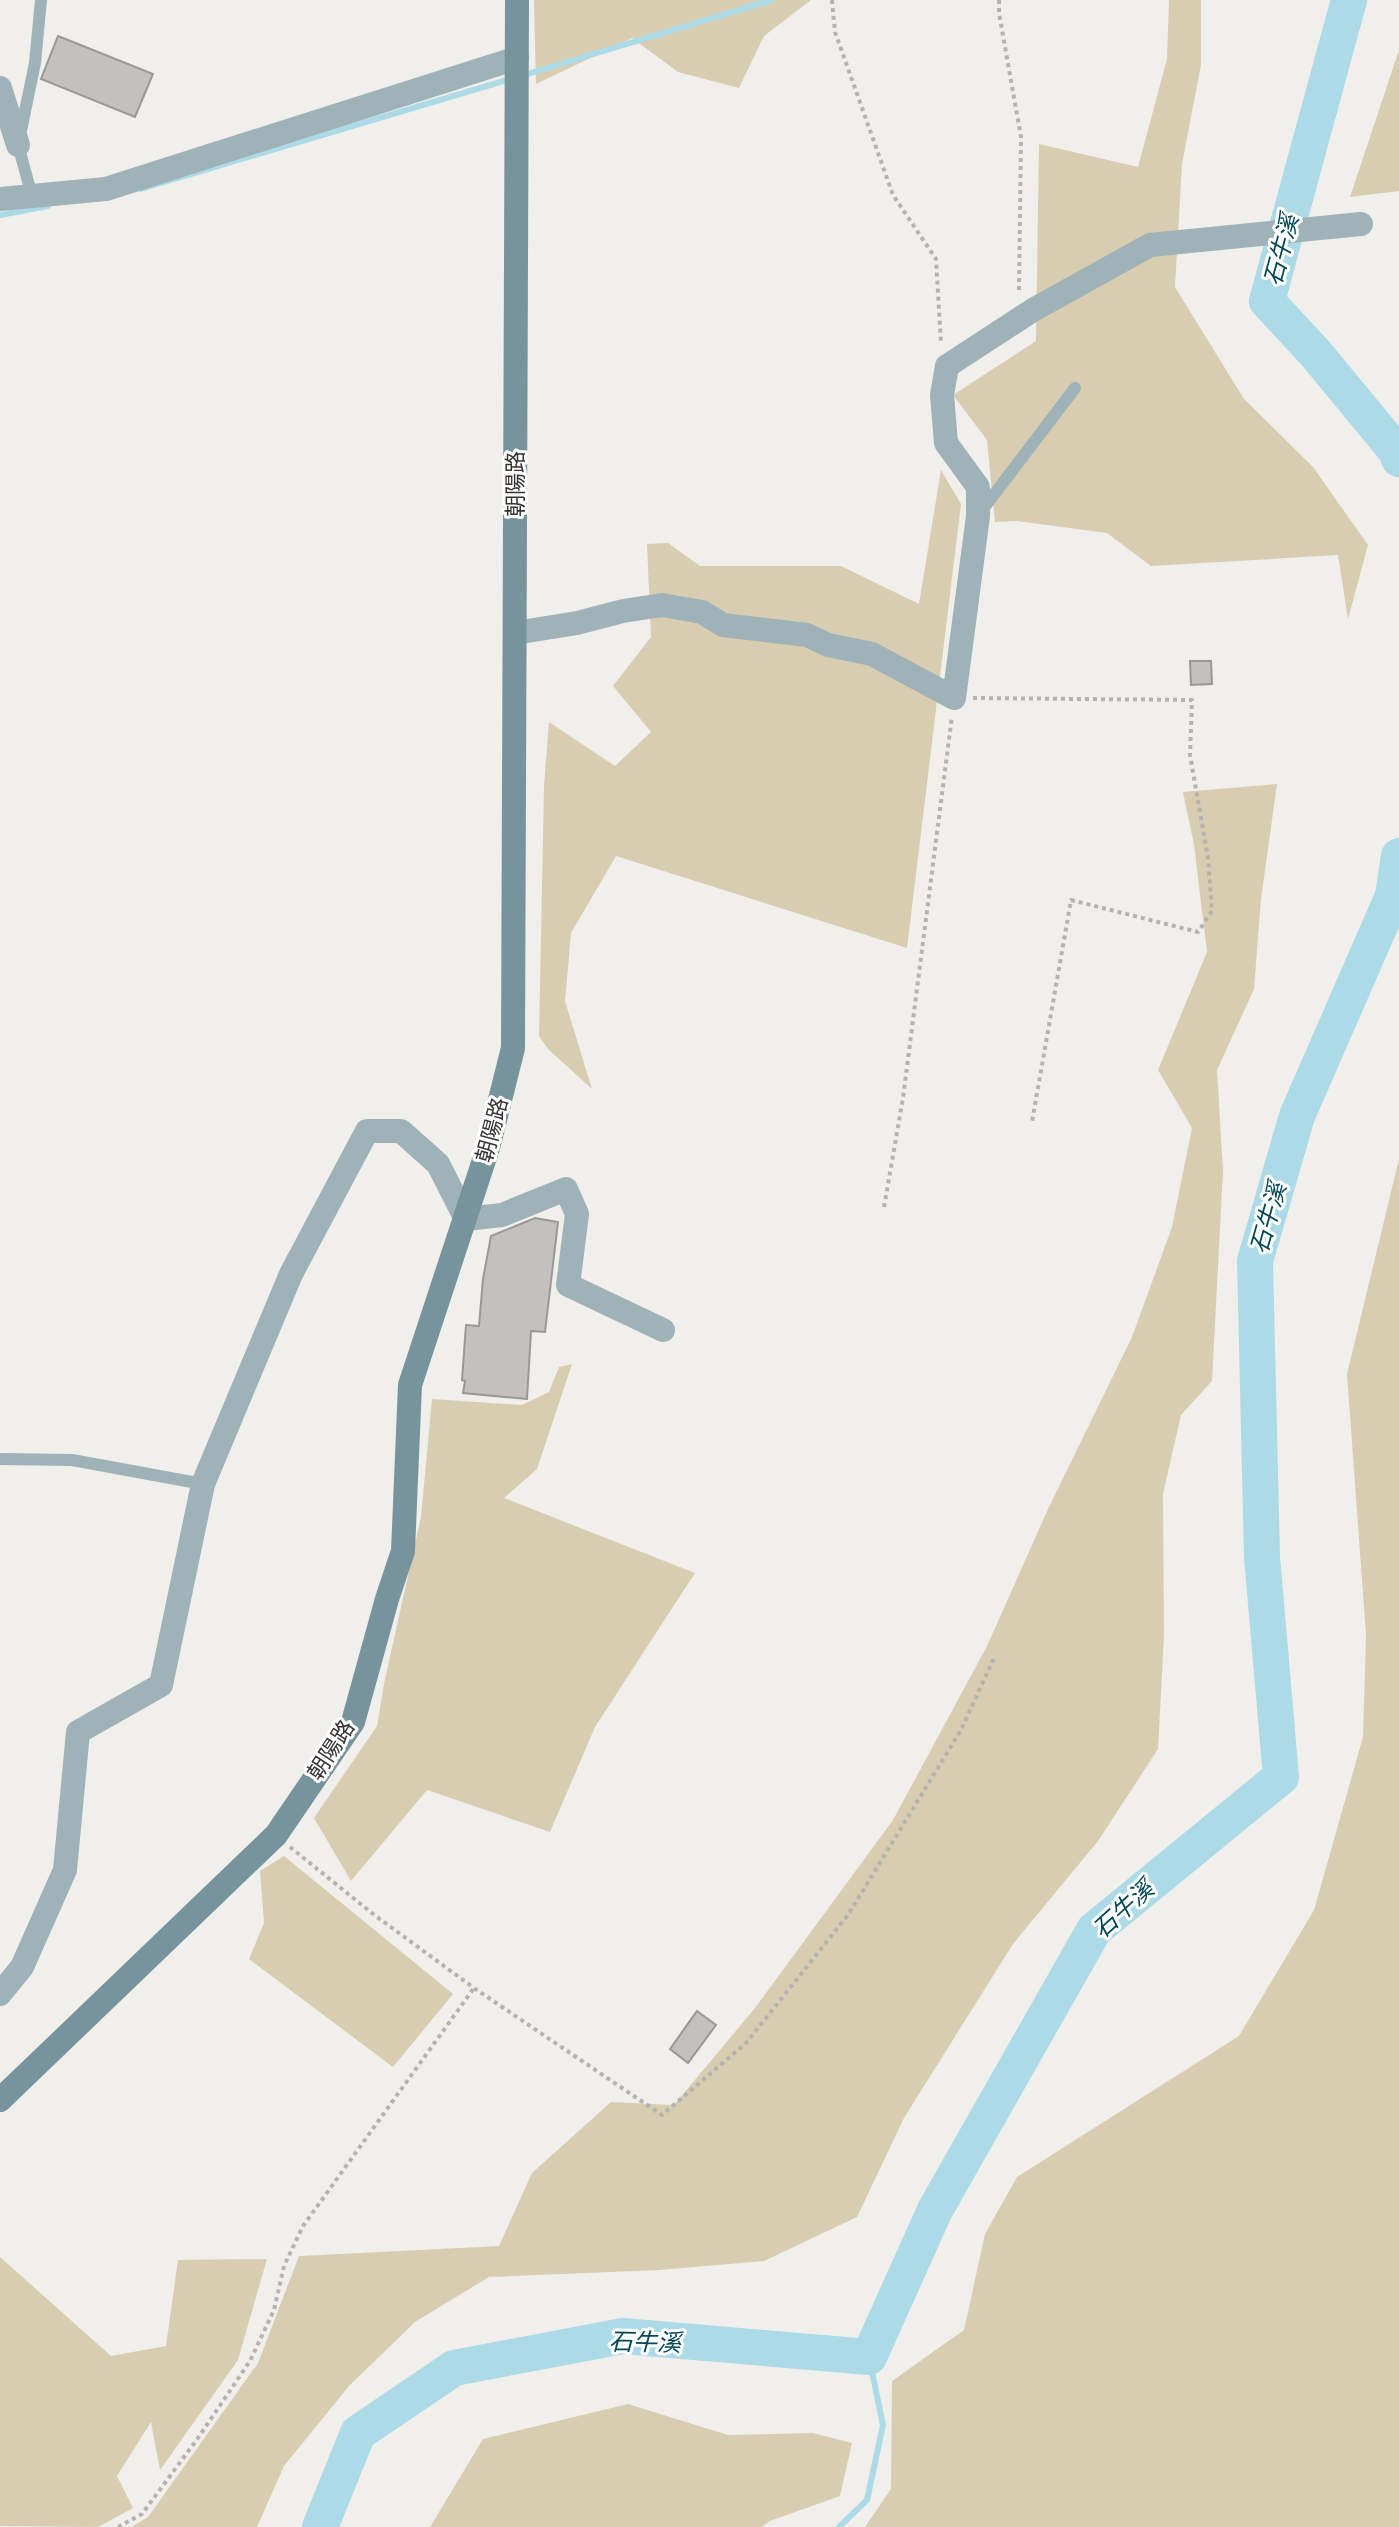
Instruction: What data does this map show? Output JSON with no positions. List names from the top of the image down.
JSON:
{
  "streets": {
    "main road": ["朝陽路"]
  },
  "water": ["石牛溪"]
}
